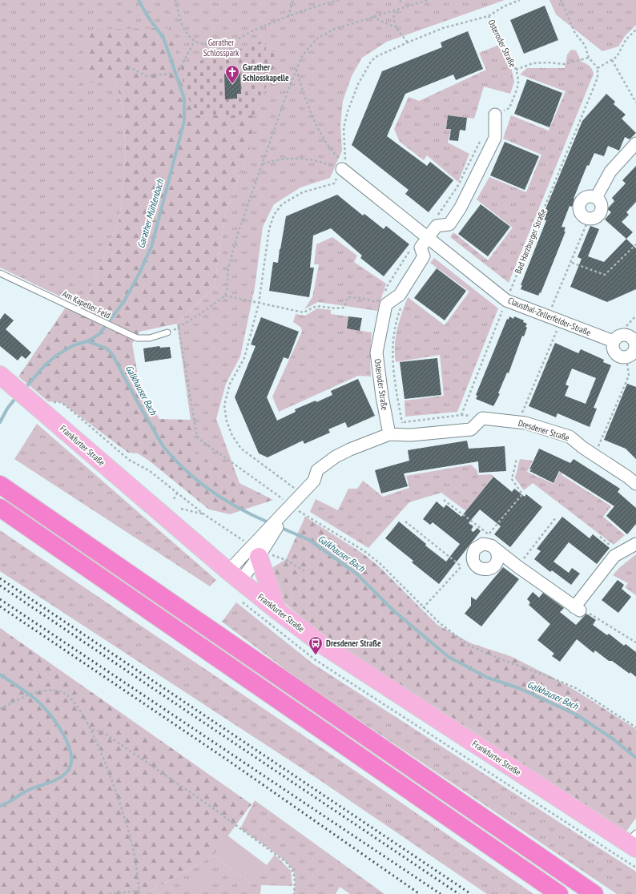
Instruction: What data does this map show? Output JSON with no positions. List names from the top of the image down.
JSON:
{
  "streets": {
    "main road": ["Frankfurter Straße"],
    "street": ["Osteroder Straße", "Clausthal-Zellerfelder-Straße", "Dresdener Straße"],
    "lane": ["Am Kapeller Feld"],
    "path": ["Bad Harzburger Straße"]
  },
  "crossings": [
    ["Osteroder Straße", "Dresdener Straße"],
    ["Bad Harzburger Straße", "Clausthal-Zellerfelder-Straße"],
    ["Dresdener Straße", "Frankfurter Straße"]
  ],
  "water": ["Garather Mühlenbach", "Galkhauser Bach"],
  "parks": ["Garather Schlosspark"],
  "places": {
    "church": ["Garather Schlosskapelle"],
    "bus stop": ["Dresdener Straße"]
  }
}
